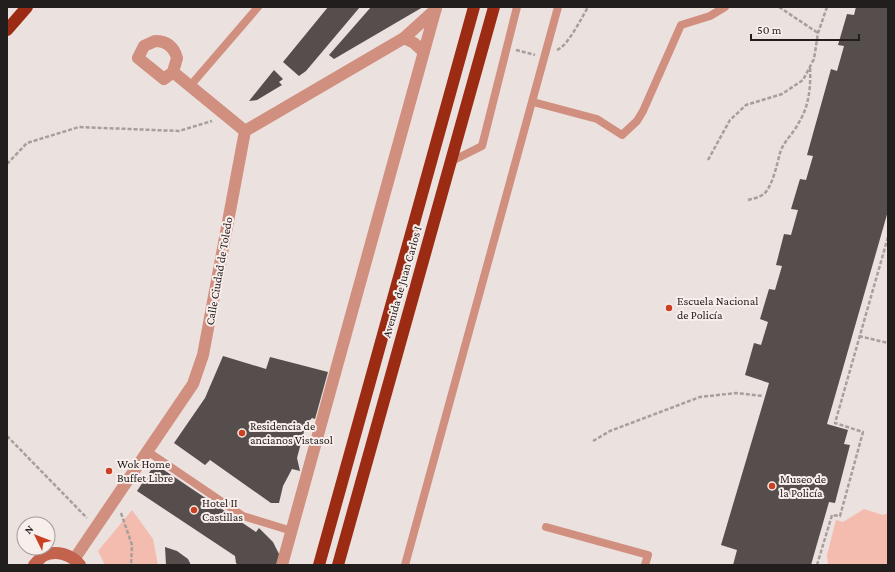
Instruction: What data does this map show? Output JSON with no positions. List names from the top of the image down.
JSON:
{
  "streets": {
    "highway": ["Avenida de Juan Carlos I"],
    "street": ["Calle Ciudad de Toledo"]
  },
  "places": [
    "Escuela Nacional de Policía",
    "Residencia de ancianos Vistasol",
    "Wok Home Buffet Libre",
    "Museo de la Policía",
    "Hotel II Castillas"
  ],
  "scale_bar": "50 m",
  "north": "top left"
}
